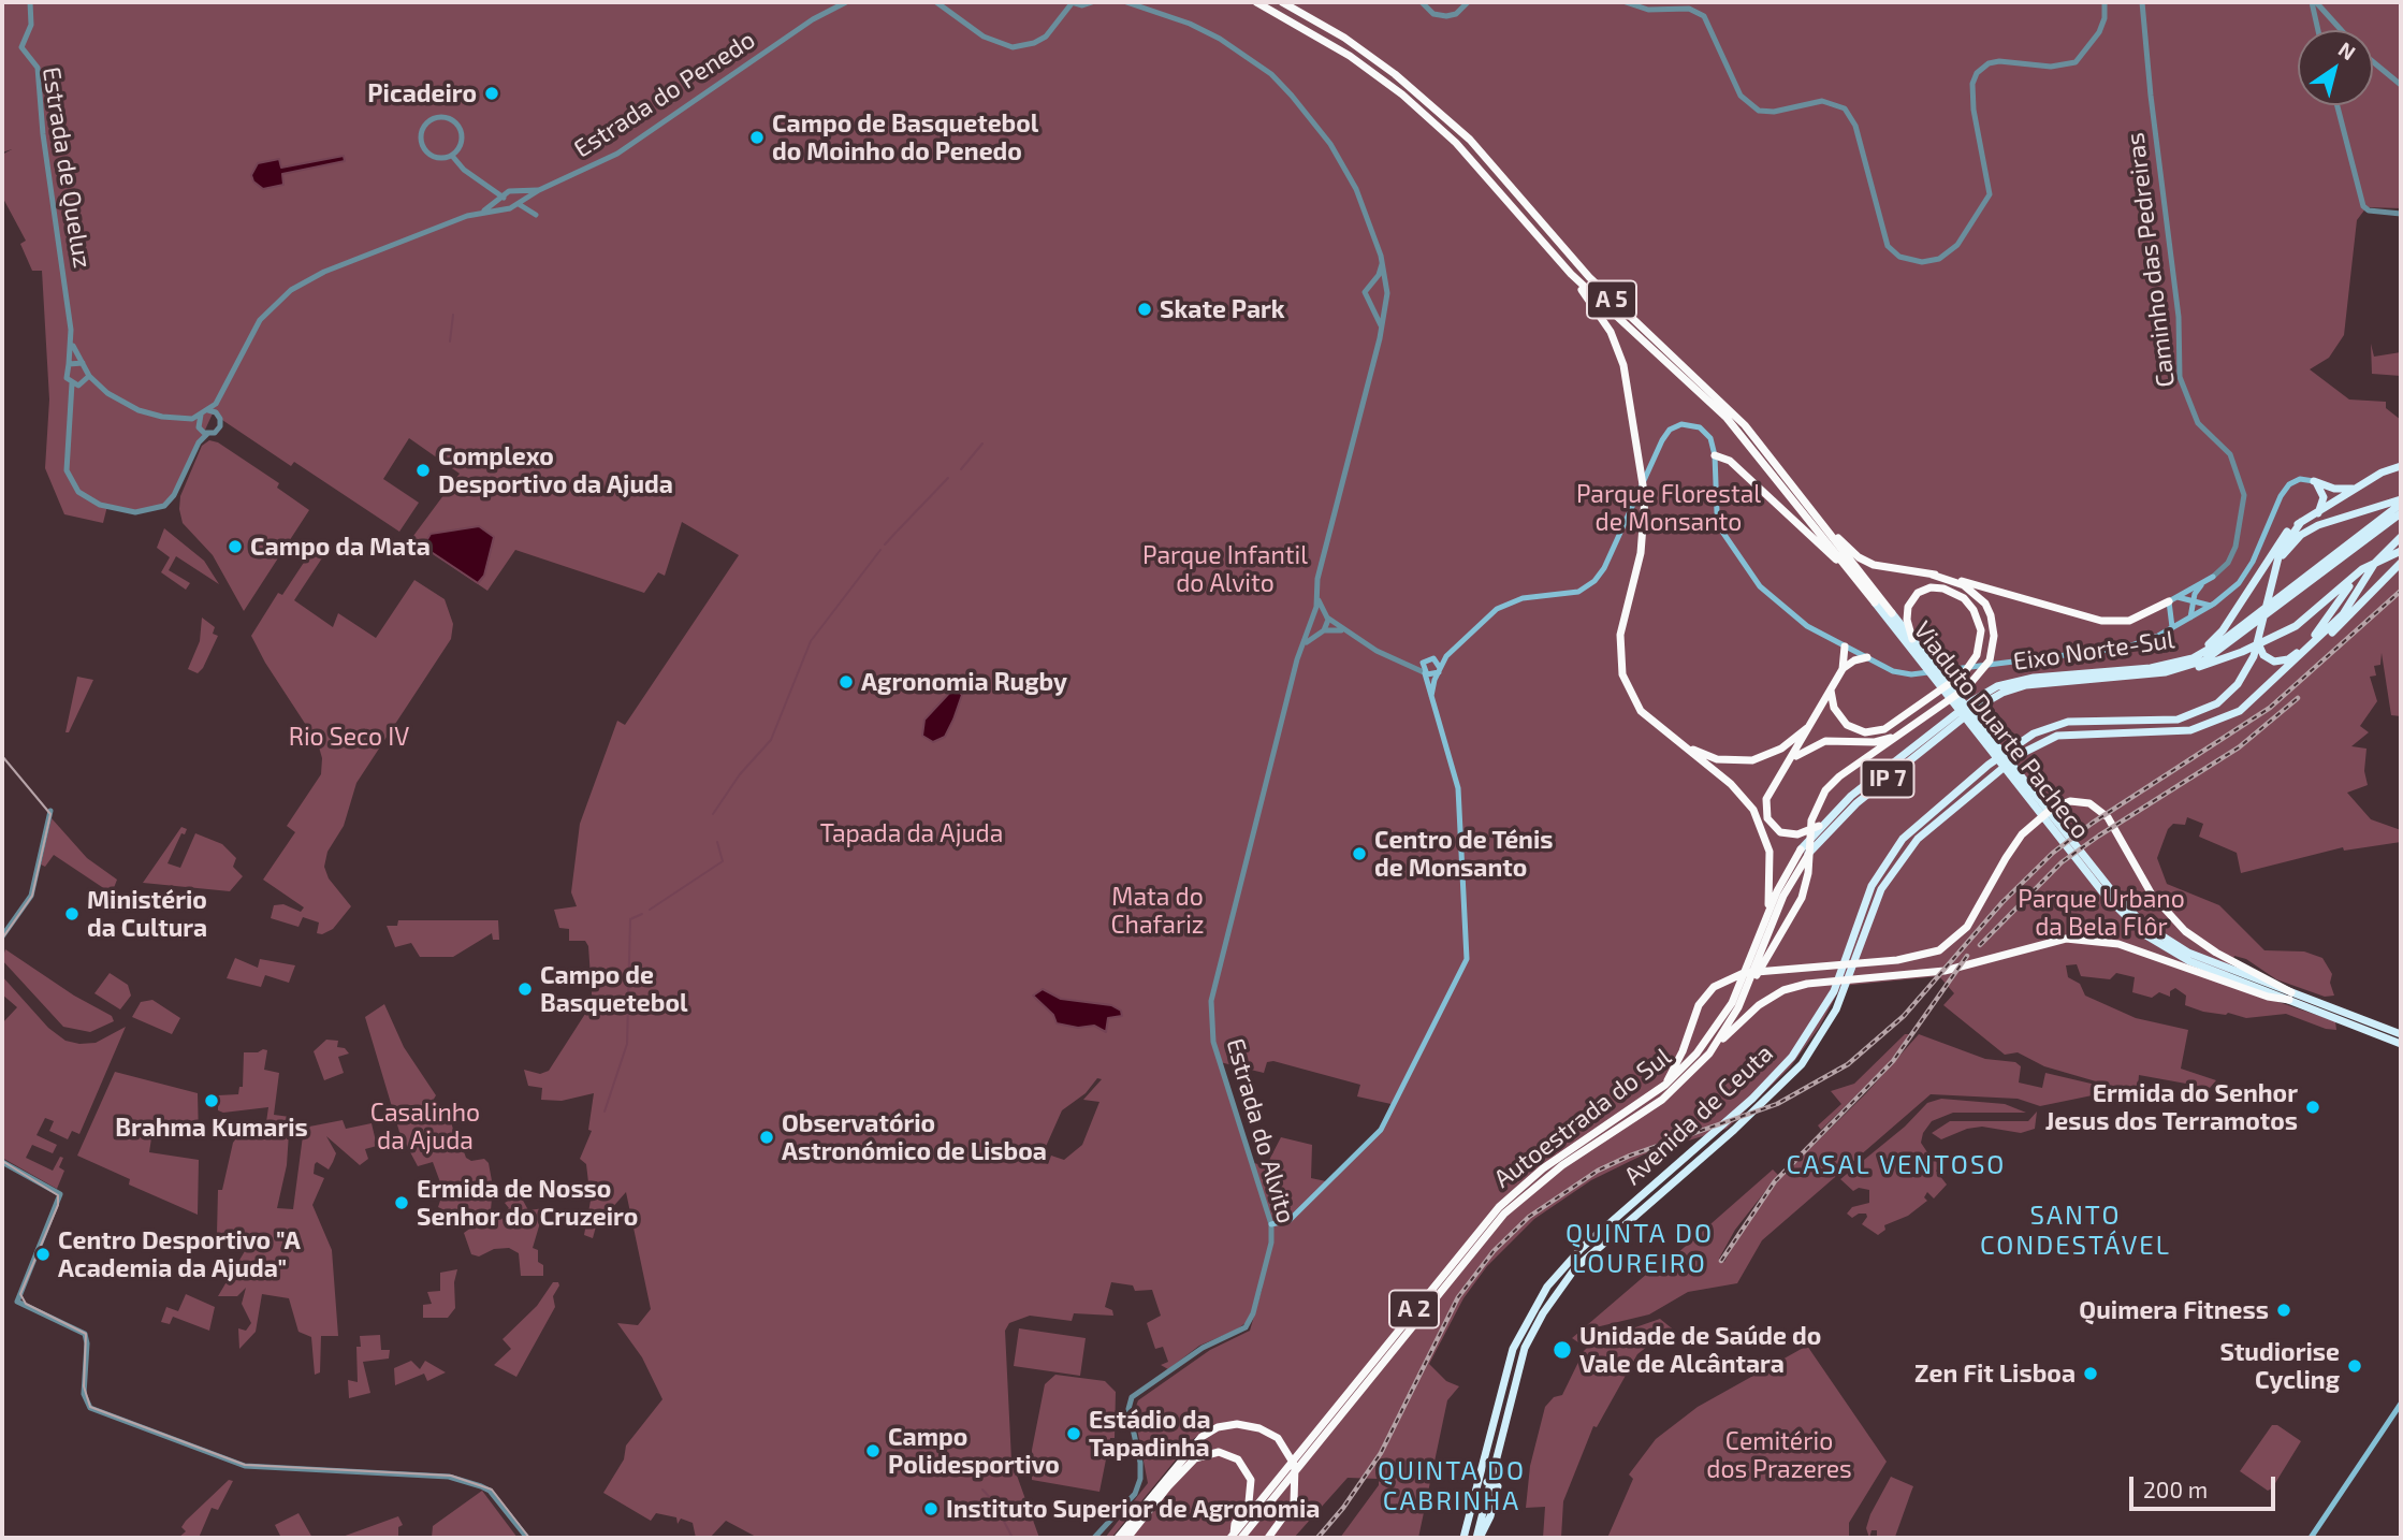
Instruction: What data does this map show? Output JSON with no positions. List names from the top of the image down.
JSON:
{
  "streets": {
    "highway": [
      "A 5",
      "Eixo Norte-Sul",
      "Viaduto Duarte Pacheco",
      "IP 7",
      "Avenida de Ceuta",
      "Autoestrada do Sul",
      "A 2"
    ],
    "street": [
      "Estrada do Penedo",
      "Estrada de Queluz",
      "Caminho das Pedreiras",
      "Estrada do Alvito"
    ]
  },
  "crossings": [
    ["A 5", "Viaduto Duarte Pacheco"],
    ["Eixo Norte-Sul", "Autoestrada do Sul"]
  ],
  "districts": [
    "CASAL VENTOSO",
    "SANTO CONDESTÁVEL",
    "QUINTA DO LOUREIRO",
    "QUINTA DO CABRINHA"
  ],
  "parks": [
    "Parque Florestal de Monsanto",
    "Parque Infantil do Alvito",
    "Rio Seco IV",
    "Tapada da Ajuda",
    "Mata do Chafariz",
    "Parque Urbano da Bela Flôr",
    "Casalinho da Ajuda",
    "Cemitério dos Prazeres"
  ],
  "places": [
    "Picadeiro",
    "Campo de Basquetebol do Moinho do Penedo",
    "Skate Park",
    "Complexo Desportivo da Ajuda",
    "Campo da Mata",
    "Agronomia Rugby",
    "Centro de Ténis de Monsanto",
    "Ministério da Cultura",
    "Campo de Basquetebol",
    "Brahma Kumaris",
    "Ermida do Senhor Jesus dos Terramotos",
    "Observatório Astronómico de Lisboa",
    "Ermida de Nosso Senhor do Cruzeiro",
    "Centro Desportivo \"A Academia da Ajuda\"",
    "Quimera Fitness",
    "Unidade de Saúde do Vale de Alcântara",
    "Studiorise Cycling",
    "Zen Fit Lisboa",
    "Estádio da Tapadinha",
    "Campo Polidesportivo",
    "Instituto Superior de Agronomia"
  ],
  "scale_bar": "200 m",
  "north": "top right"
}
